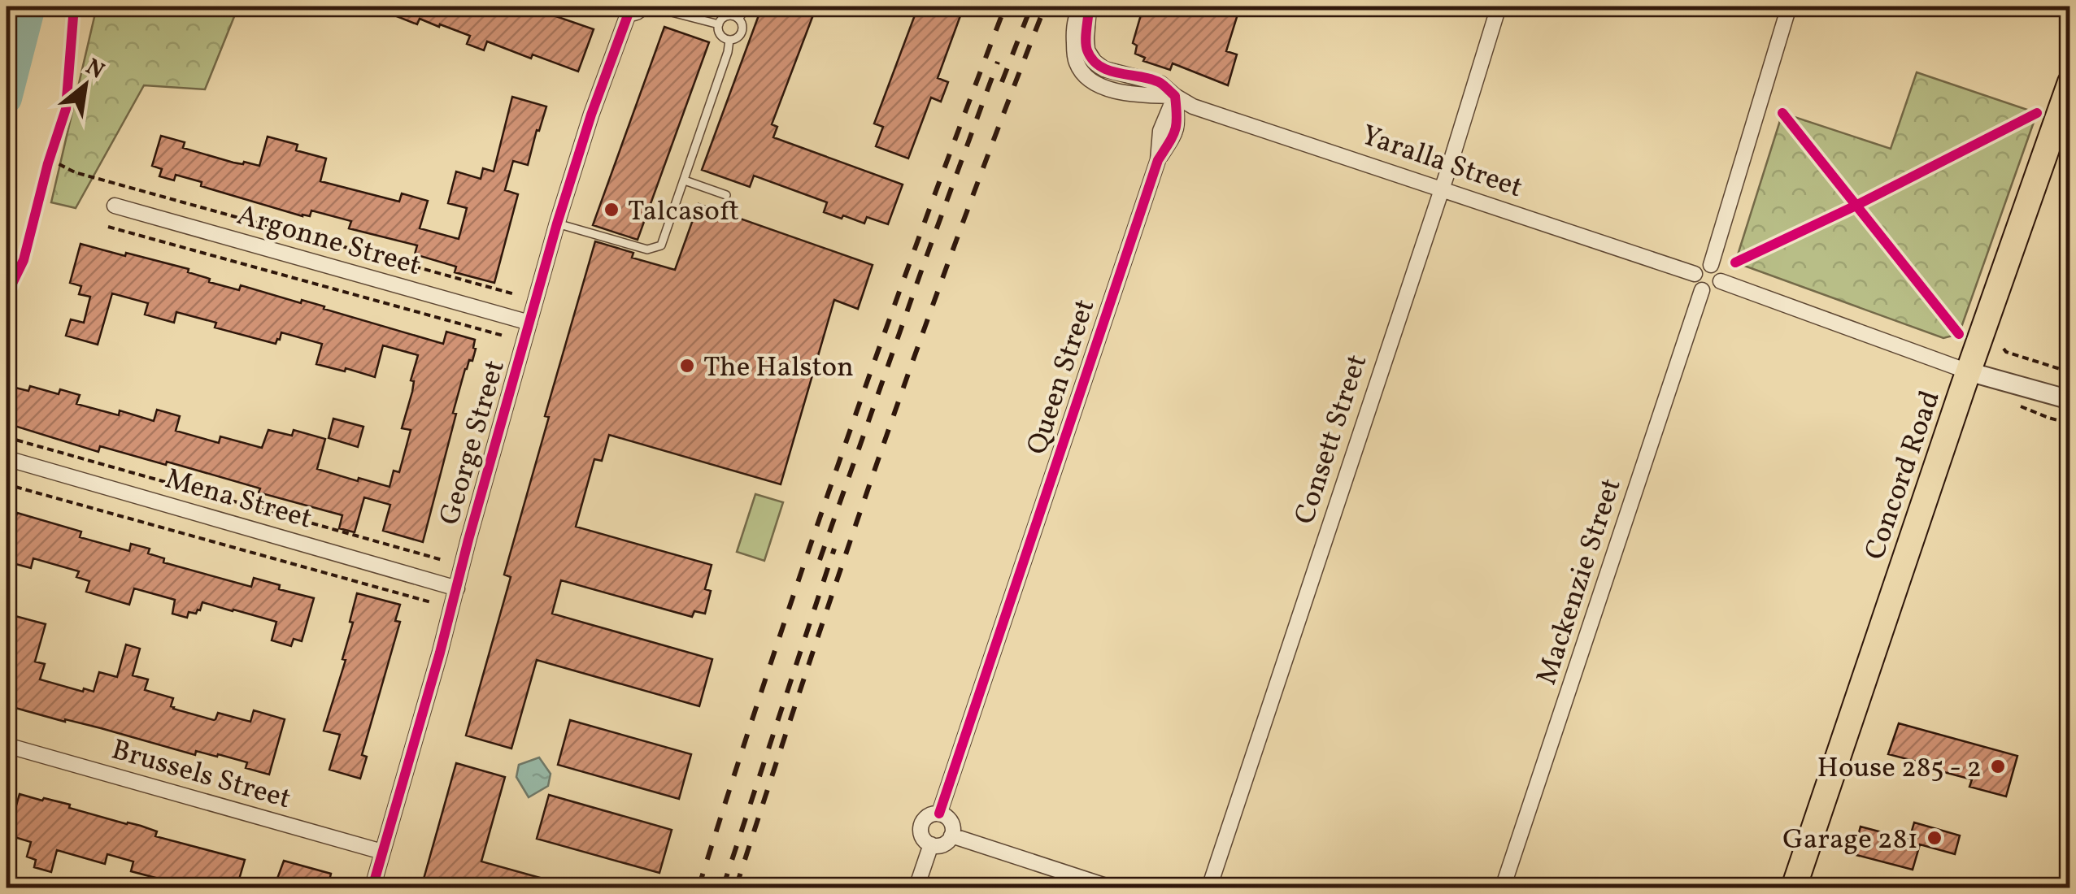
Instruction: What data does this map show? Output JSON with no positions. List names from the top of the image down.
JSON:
{
  "streets": {
    "main road": ["Concord Road"],
    "street": [
      "Yaralla Street",
      "Argonne Street",
      "Queen Street",
      "Consett Street",
      "George Street",
      "Mena Street",
      "Mackenzie Street",
      "Brussels Street"
    ]
  },
  "crossings": [
    ["Yaralla Street", "Queen Street"],
    ["Yaralla Street", "Consett Street"],
    ["Yaralla Street", "Mackenzie Street"],
    ["Argonne Street", "George Street"],
    ["George Street", "Mena Street"],
    ["George Street", "Brussels Street"]
  ],
  "places": [
    "Talcasoft",
    "The Halston",
    "House 285 - 2",
    "Garage 281"
  ],
  "north": "top right"
}
